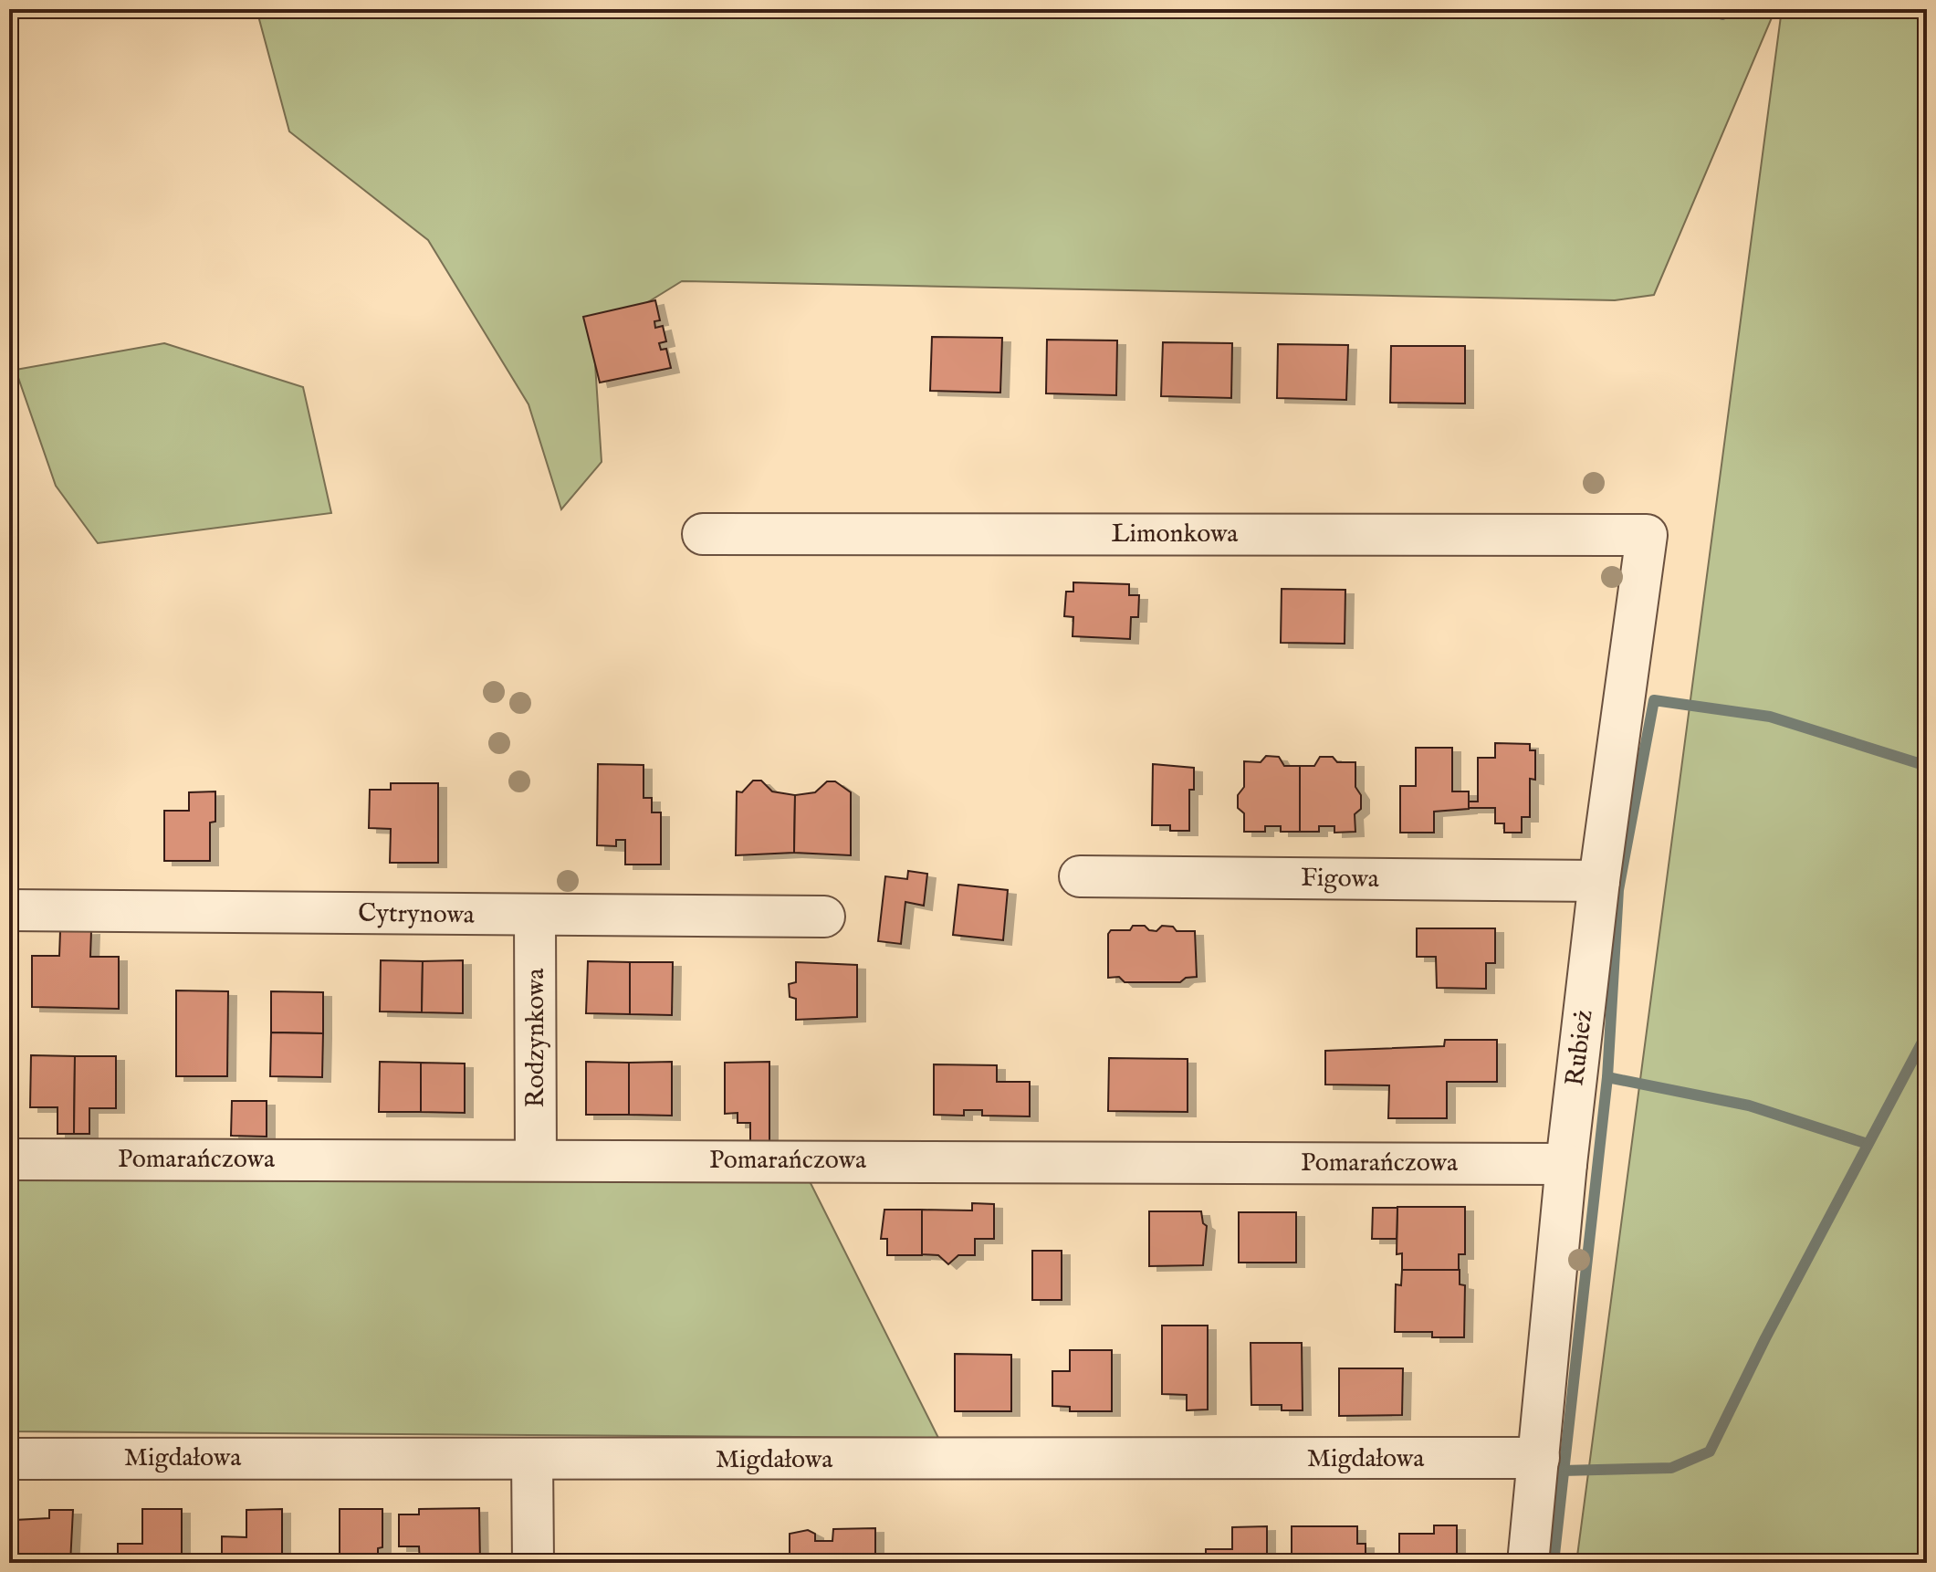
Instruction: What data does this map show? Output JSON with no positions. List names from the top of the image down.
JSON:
{
  "streets": {
    "street": [
      "Limonkowa",
      "Figowa",
      "Cytrynowa",
      "Rodzynkowa",
      "Rubież",
      "Pomarańczowa",
      "Migdałowa"
    ]
  },
  "crossings": [
    ["Limonkowa", "Rubież"],
    ["Figowa", "Rubież"],
    ["Cytrynowa", "Rodzynkowa"],
    ["Rodzynkowa", "Pomarańczowa"],
    ["Rubież", "Pomarańczowa"],
    ["Rubież", "Migdałowa"]
  ]
}
